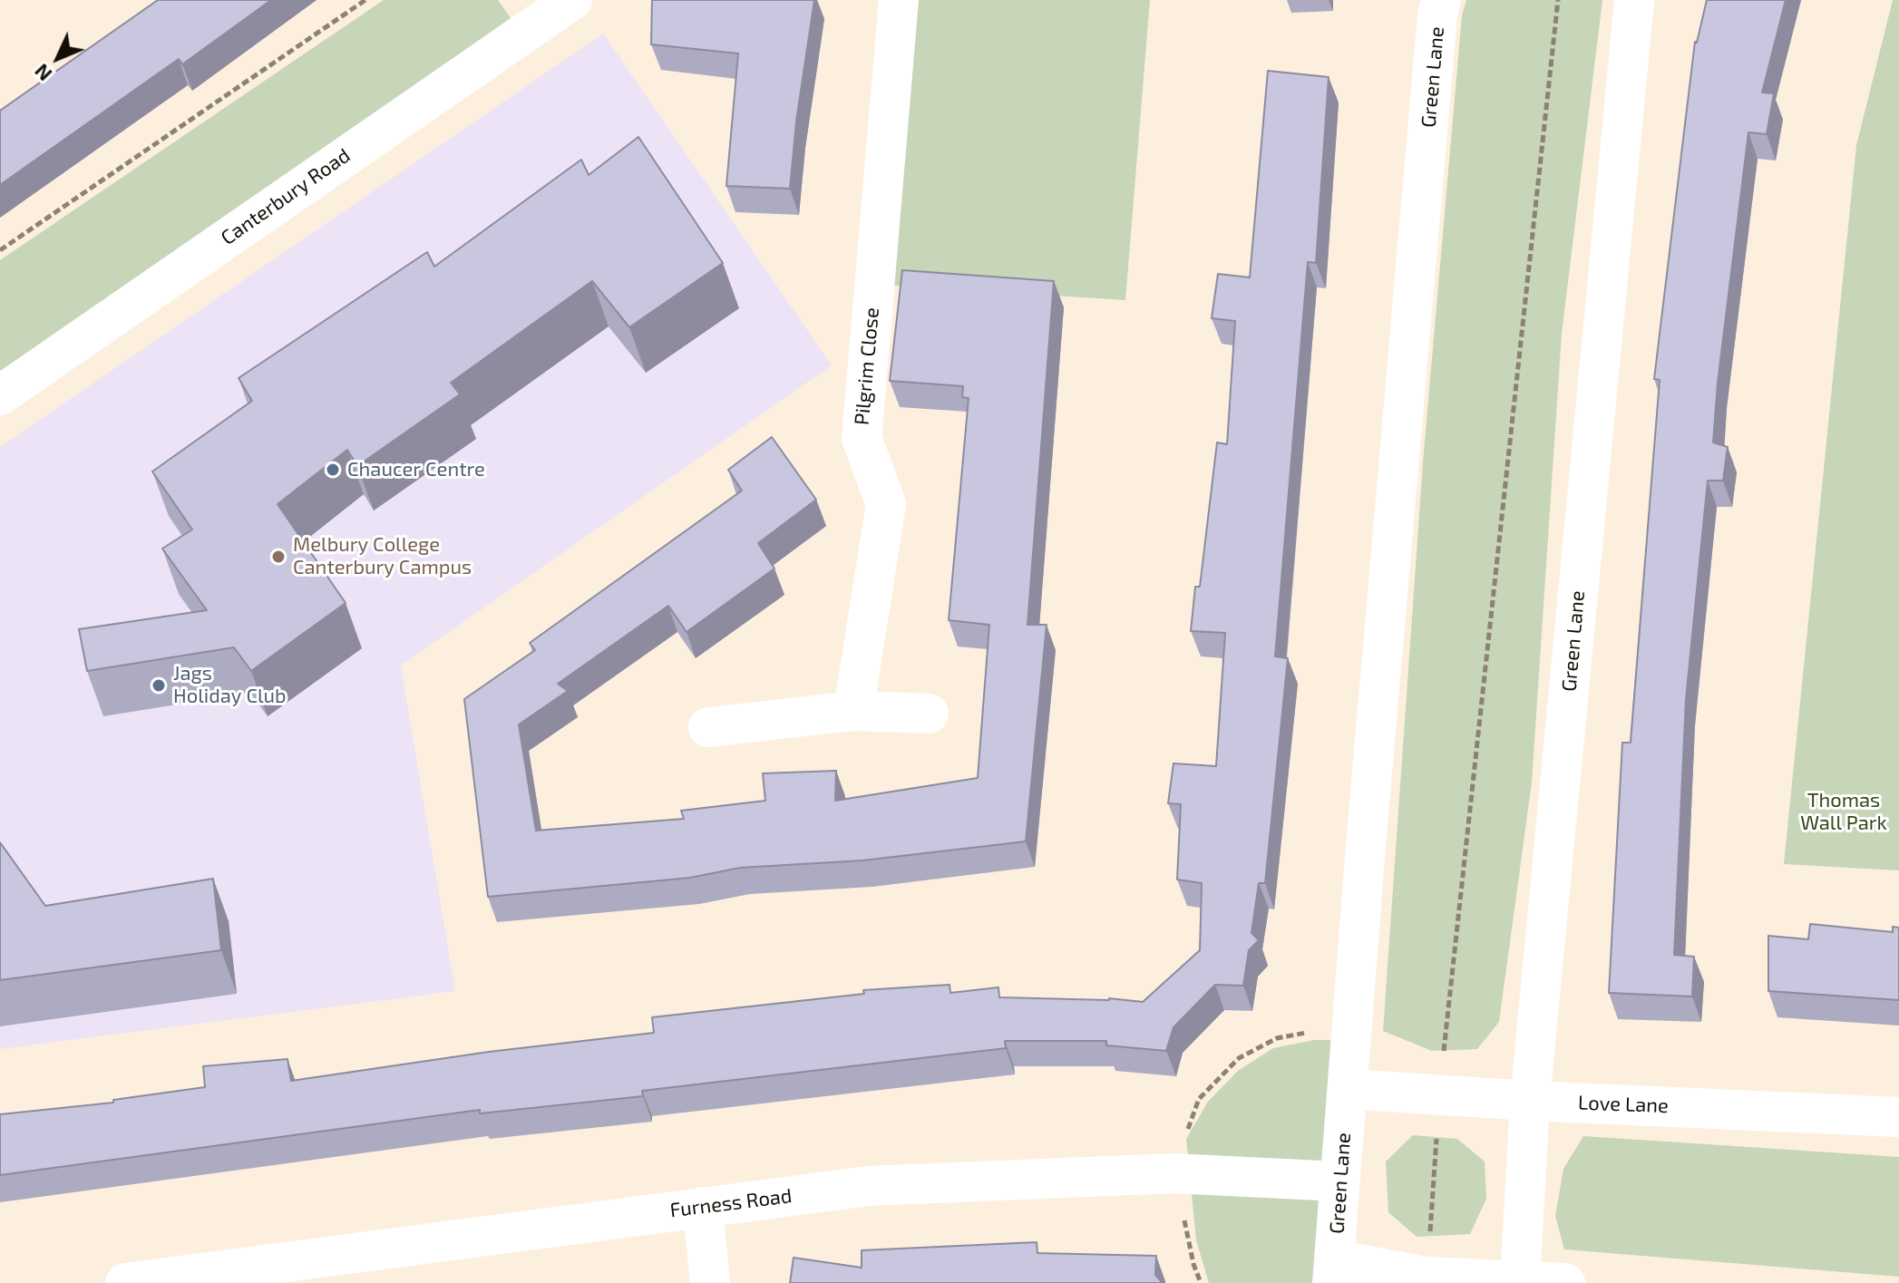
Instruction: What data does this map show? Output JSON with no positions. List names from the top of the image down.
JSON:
{
  "streets": {
    "street": [
      "Green Lane",
      "Canterbury Road",
      "Pilgrim Close",
      "Love Lane",
      "Furness Road"
    ]
  },
  "crossings": [
    ["Green Lane", "Love Lane"],
    ["Green Lane", "Furness Road"]
  ],
  "parks": ["Thomas Wall Park"],
  "places": ["Chaucer Centre", "Melbury College Canterbury Campus", "Jags Holiday Club"],
  "north": "bottom left"
}
